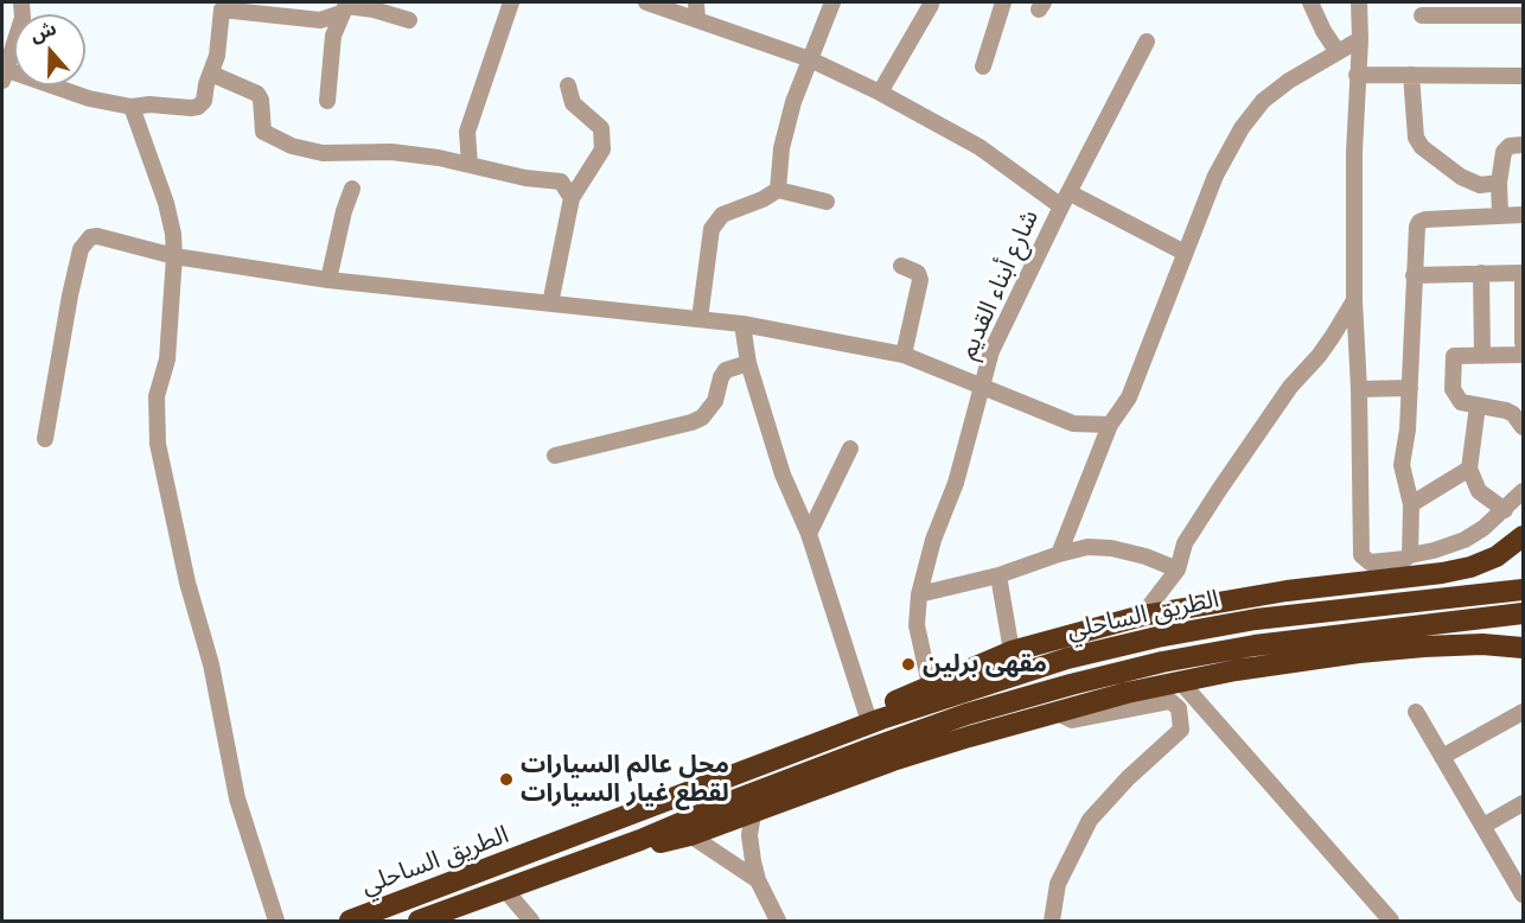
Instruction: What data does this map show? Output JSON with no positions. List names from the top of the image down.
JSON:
{
  "streets": {
    "highway": ["الطريق الساحلي"],
    "street": ["شارع أبناء القديم"]
  },
  "places": ["مقهى برلين", "محل عالم السيارات لقطع غيار السيارات"],
  "north": "top"
}
